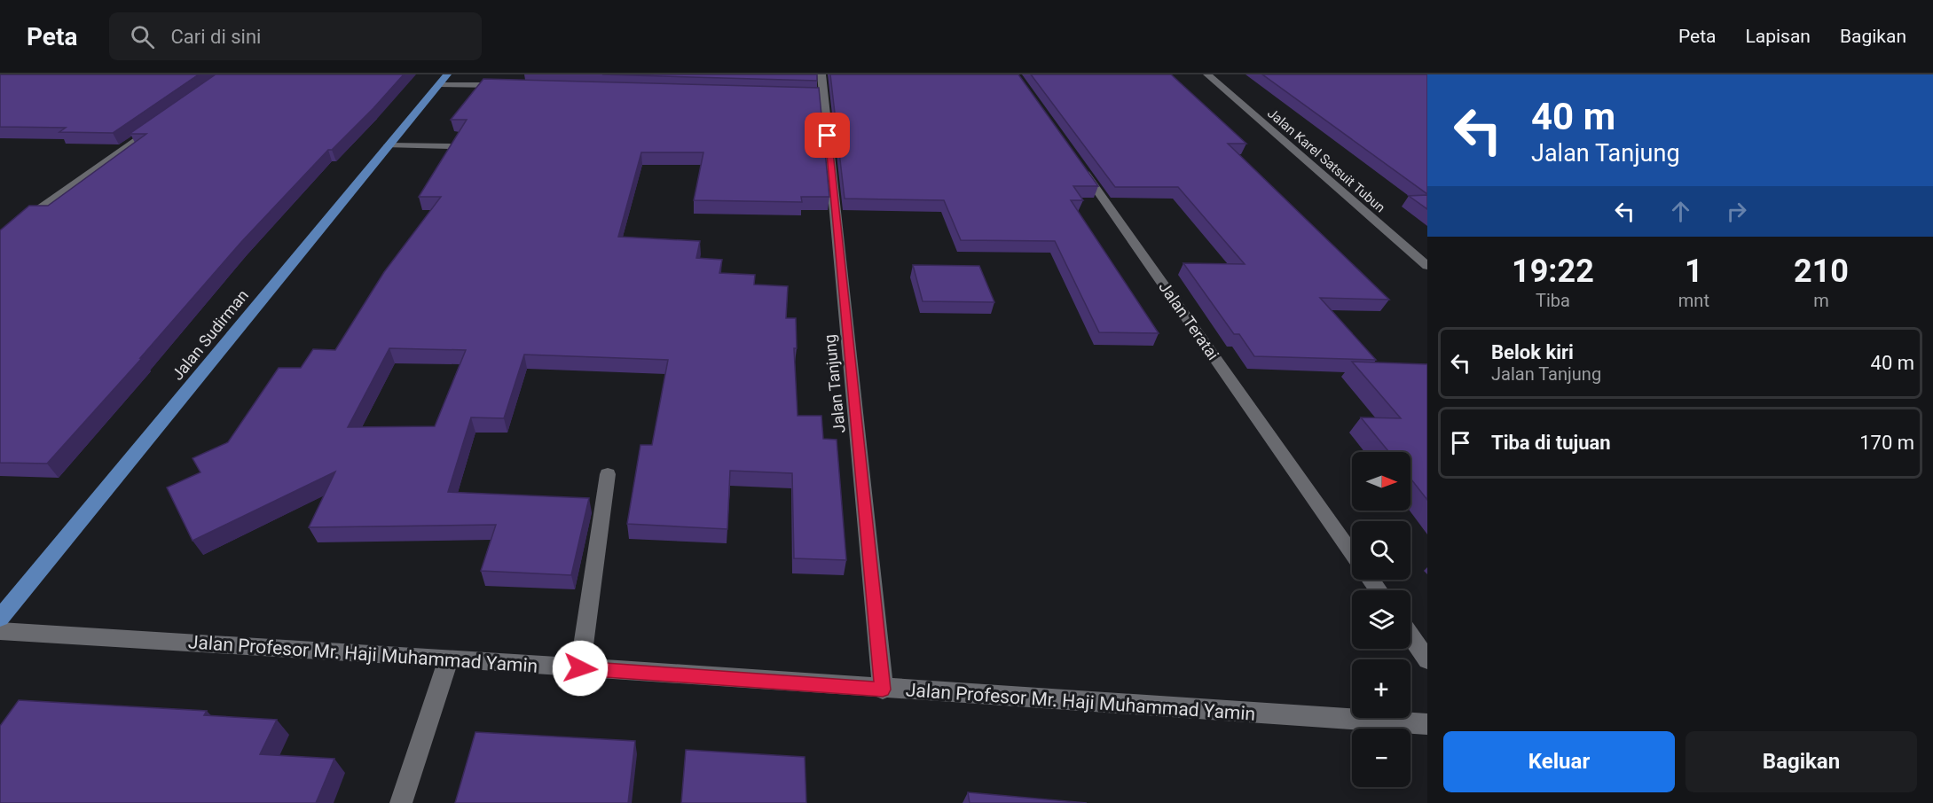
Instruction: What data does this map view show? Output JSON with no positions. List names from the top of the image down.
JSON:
{
  "streets": {
    "main road": ["Jalan Sudirman"],
    "street": [
      "Jalan Karel Satsuit Tubun",
      "Jalan Teratai",
      "Jalan Tanjung",
      "Jalan Profesor Mr. Haji Muhammad Yamin"
    ]
  },
  "crossings": [
    ["Jalan Tanjung", "Jalan Profesor Mr. Haji Muhammad Yamin"]
  ],
  "north": "right",
  "page": {
    "header": "Peta",
    "search": "Cari di sini",
    "nav": ["Peta", "Lapisan", "Bagikan"],
    "turn": ["40 m", "Jalan Tanjung"],
    "eta": [
      "19:22",
      "Tiba",
      "1",
      "mnt",
      "210",
      "m"
    ],
    "list": [
      {
        "name": "Belok kiri",
        "note": "Jalan Tanjung",
        "value": "40 m"
      },
      {
        "name": "Tiba di tujuan",
        "value": "170 m"
      }
    ],
    "map_buttons": ["+", "−"],
    "buttons": ["Keluar", "Bagikan"]
  }
}
